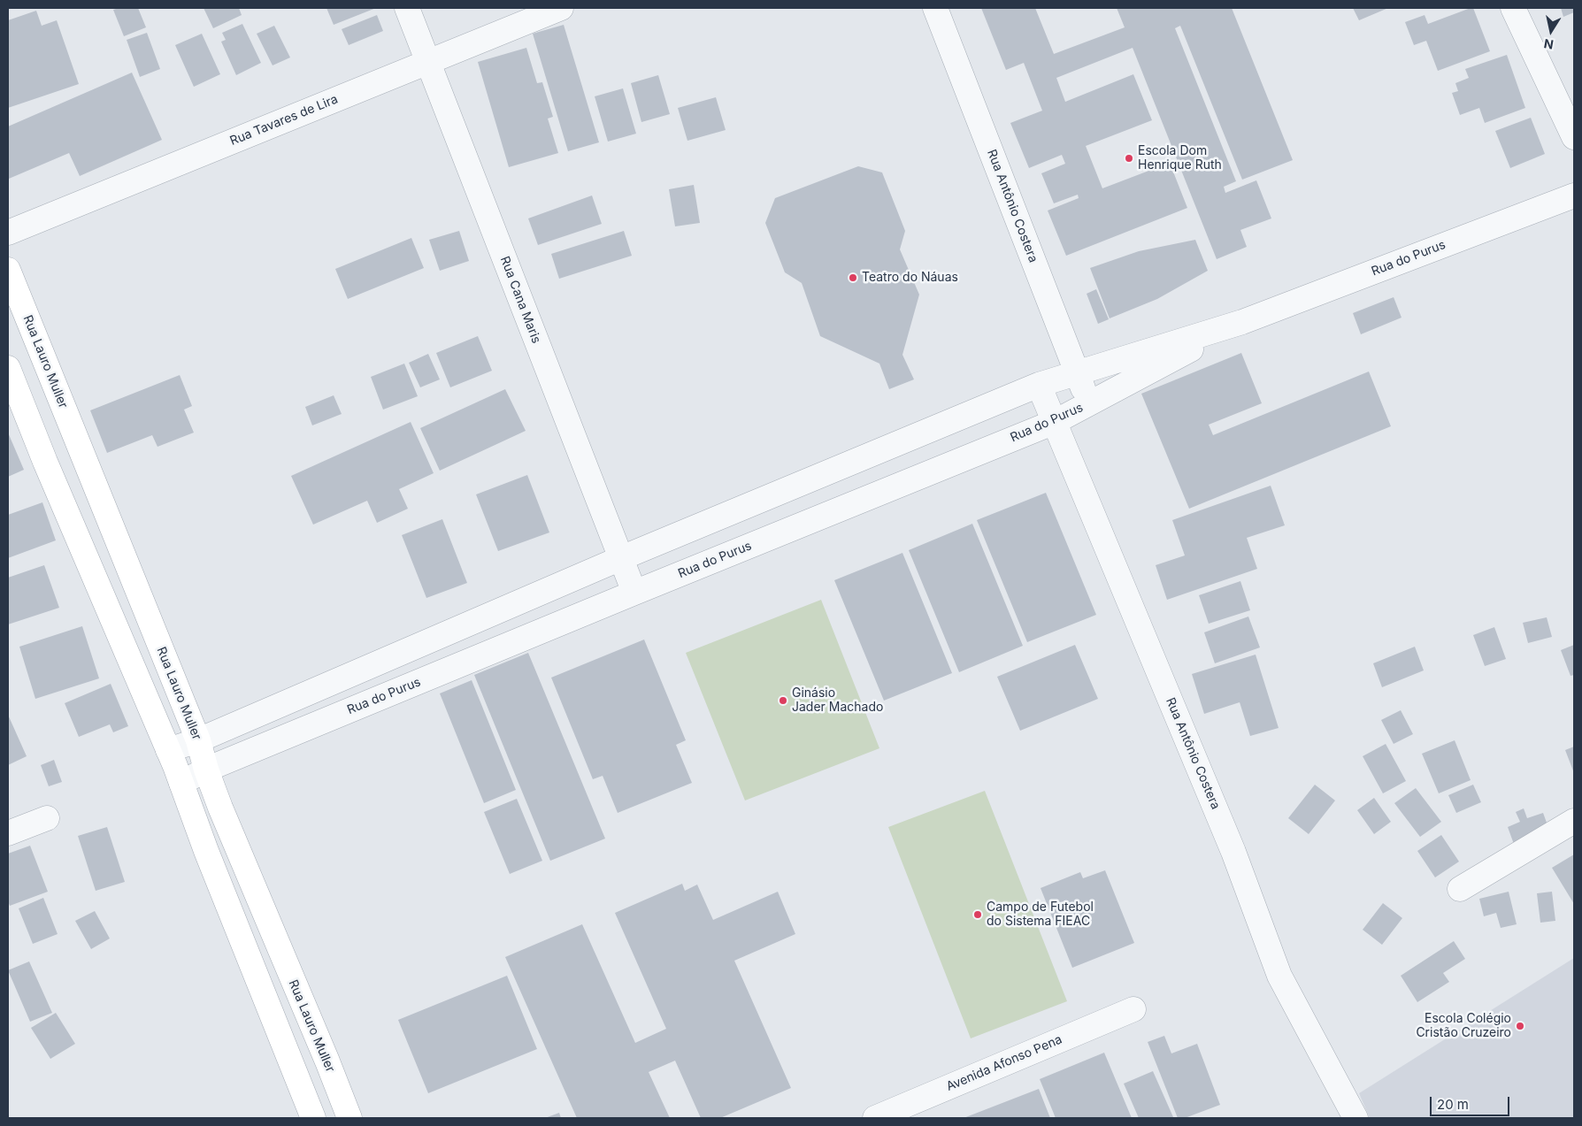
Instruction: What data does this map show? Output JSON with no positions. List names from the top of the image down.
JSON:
{
  "streets": {
    "street": [
      "Rua Tavares de Lira",
      "Rua Antônio Costera",
      "Rua do Purus",
      "Rua Cana Maris",
      "Rua Lauro Muller",
      "Avenida Afonso Pena"
    ]
  },
  "crossings": [
    ["Rua Tavares de Lira", "Rua Cana Maris"],
    ["Rua Antônio Costera", "Rua do Purus"],
    ["Rua do Purus", "Rua Cana Maris"],
    ["Rua do Purus", "Rua Lauro Muller"]
  ],
  "places": [
    "Escola Dom Henrique Ruth",
    "Teatro do Náuas",
    "Ginásio Jader Machado",
    "Campo de Futebol do Sistema FIEAC",
    "Escola Colégio Cristão Cruzeiro"
  ],
  "scale_bar": "20 m",
  "north": "bottom"
}
